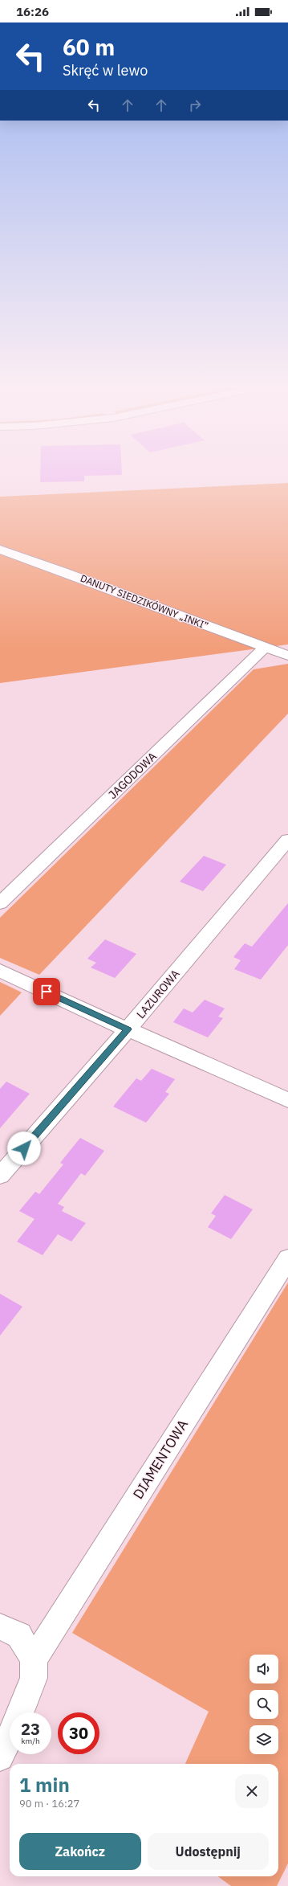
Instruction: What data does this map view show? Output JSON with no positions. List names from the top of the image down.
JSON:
{
  "streets": {
    "street": [
      "DANUTY SIEDZIKÓWNY „INKI”",
      "JAGODOWA",
      "LAZUROWA",
      "DIAMENTOWA"
    ]
  },
  "crossings": [
    ["DANUTY SIEDZIKÓWNY „INKI”", "JAGODOWA"]
  ],
  "page": {
    "status": "16:26",
    "turn": ["60 m", "Skręć w lewo"],
    "speed": "23 km/h",
    "limit": "30",
    "heading": ["1 min", "90 m · 16:27"],
    "buttons": ["Zakończ", "Udostępnij"]
  }
}
